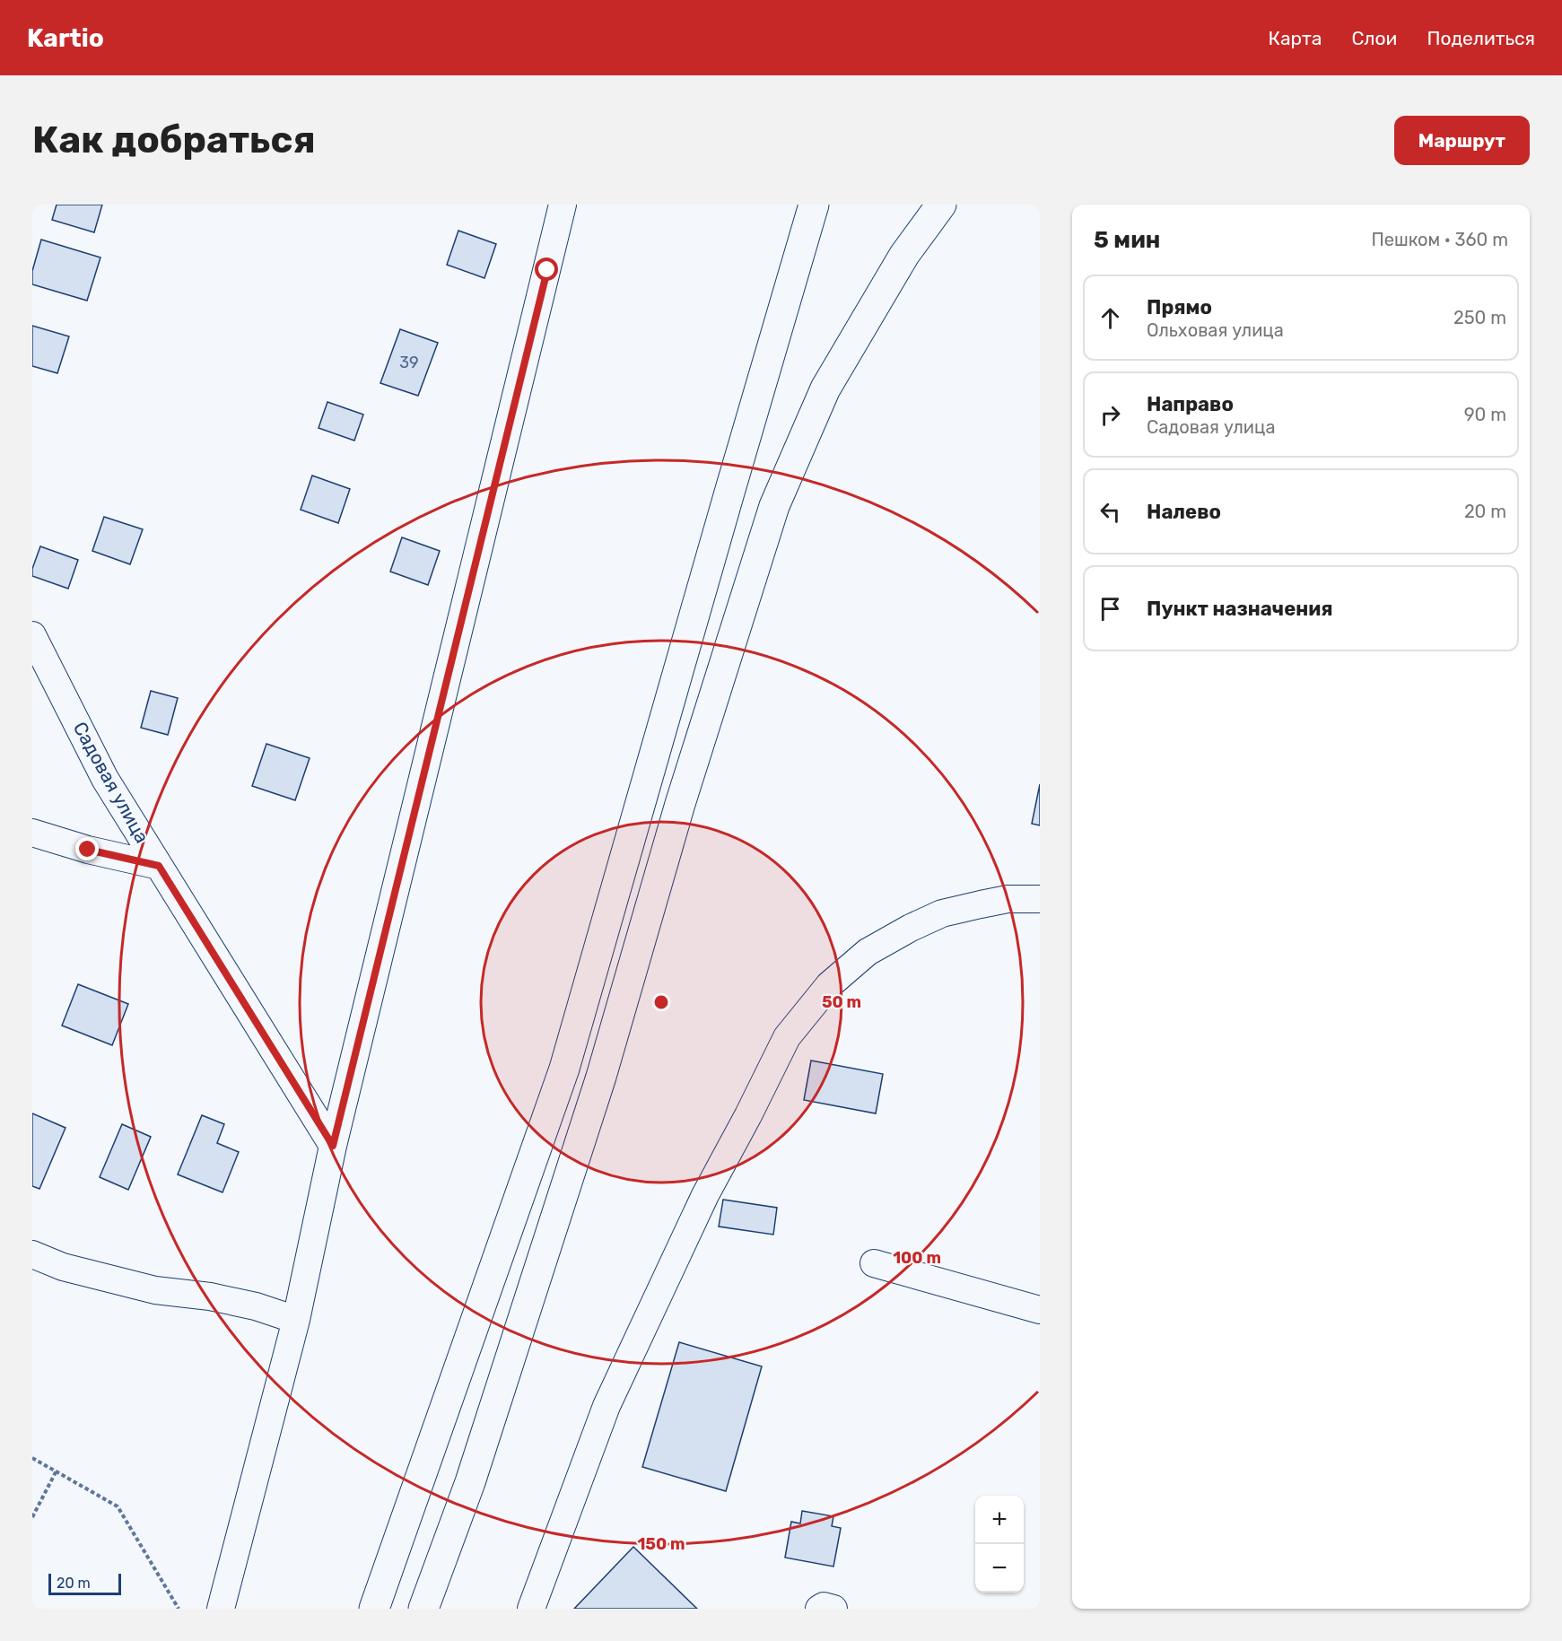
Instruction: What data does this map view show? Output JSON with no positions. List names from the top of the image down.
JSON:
{
  "streets": {
    "street": ["Садовая улица"]
  },
  "house_numbers": ["39"],
  "scale_bar": "20 m",
  "page": {
    "header": "Kartio",
    "nav": ["Карта", "Слои", "Поделиться"],
    "buttons": "Маршрут",
    "title": "Как добраться",
    "heading": ["5 мин", "Пешком · 360 m"],
    "list": [
      ["Прямо", "Ольховая улица", "250 m"],
      ["Направо", "Садовая улица", "90 m"],
      ["Налево", "20 m"],
      "Пункт назначения"
    ],
    "map_buttons": ["+", "−"],
    "scale": "20 m"
  },
  "rings": ["50 m", "100 m", "150 m"]
}
